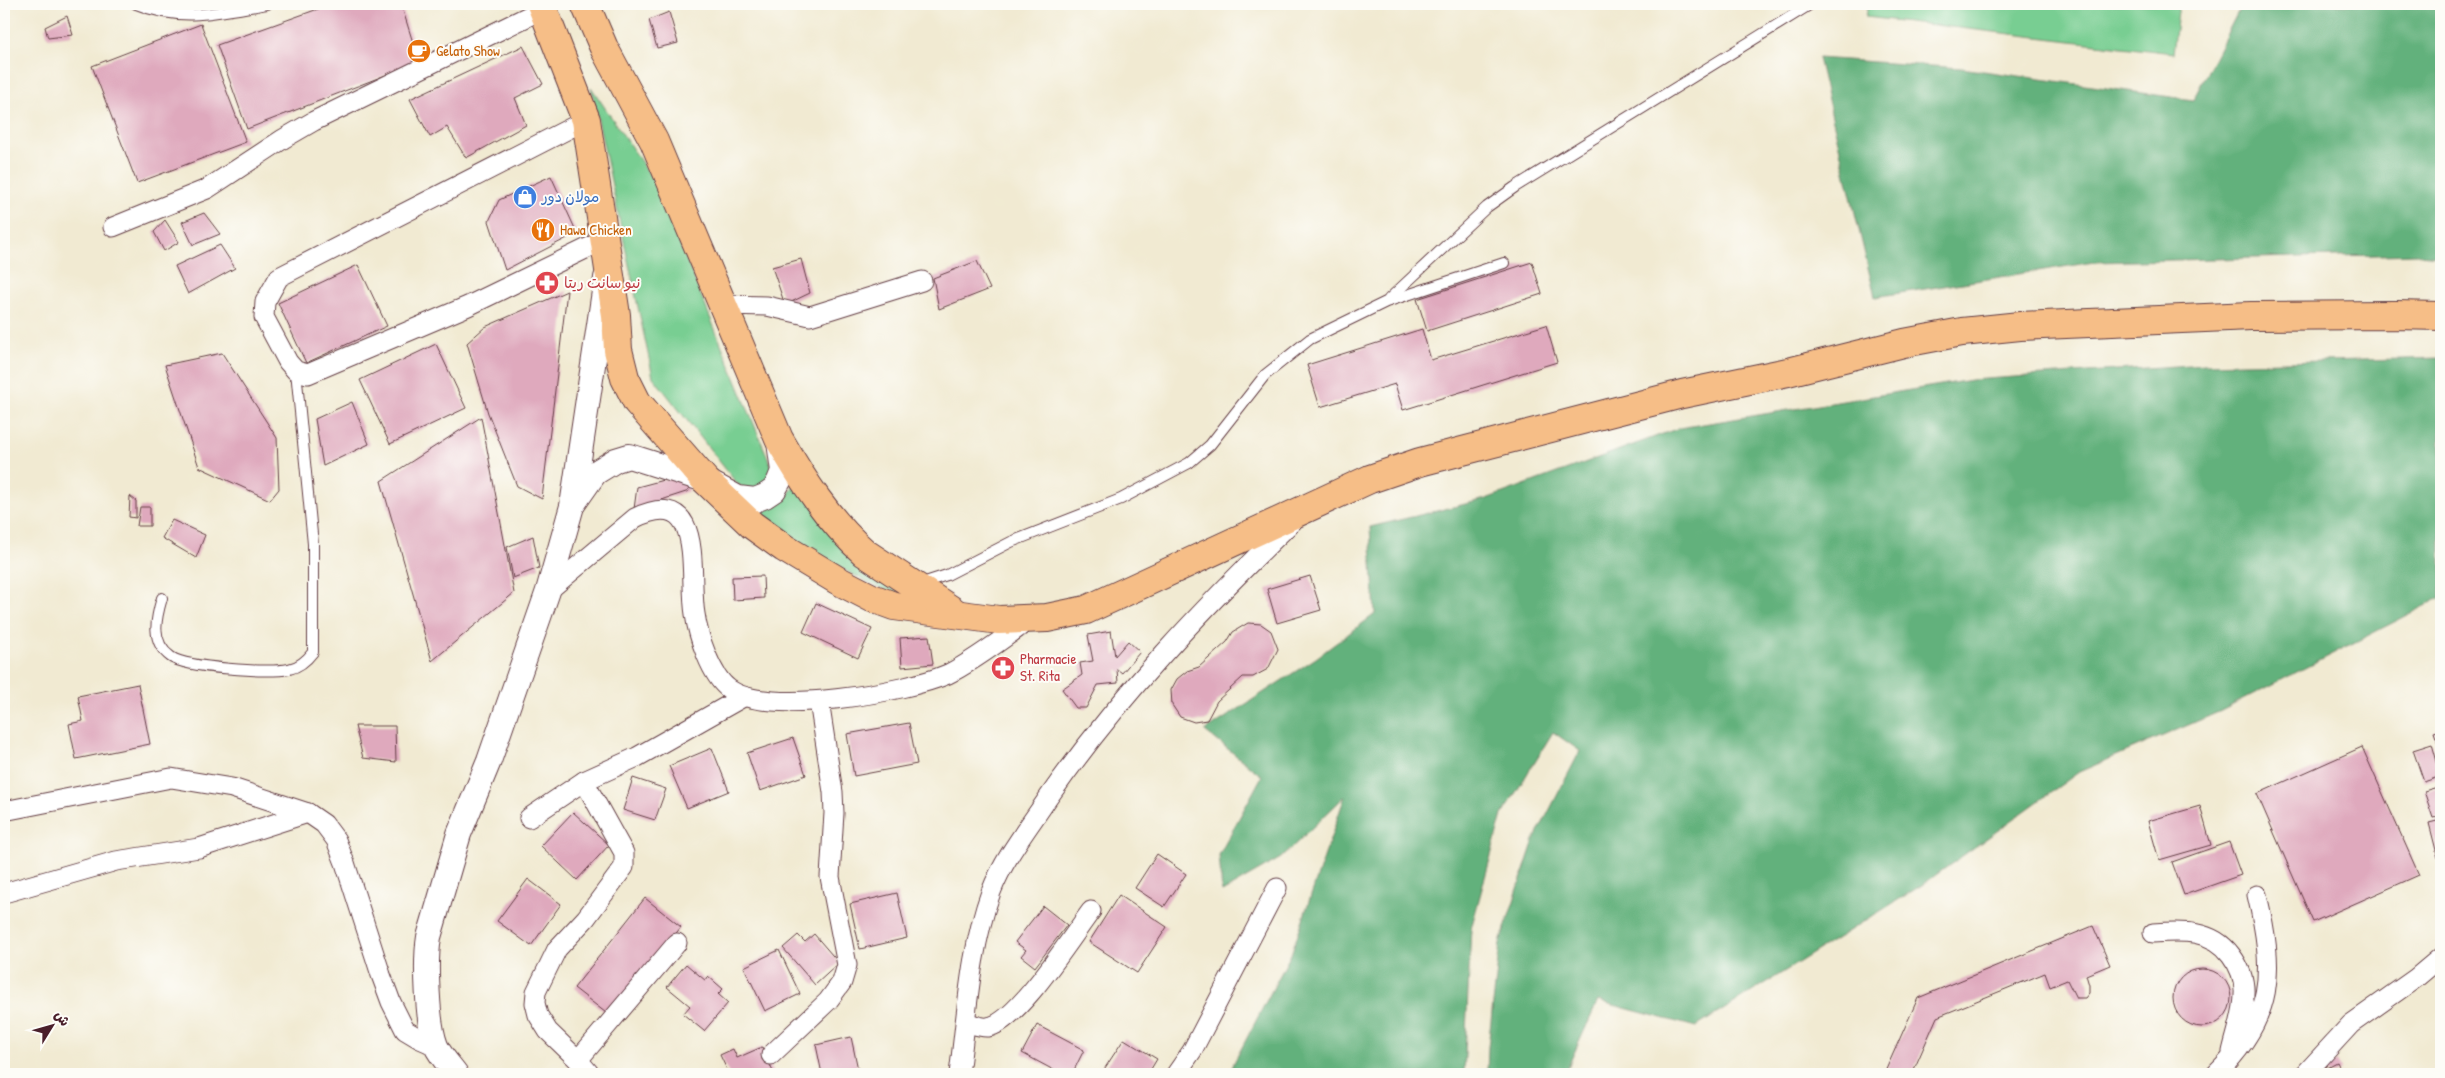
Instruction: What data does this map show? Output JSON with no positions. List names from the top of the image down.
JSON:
{
  "places": {
    "cafe": ["Gelato Show"],
    "shop": ["مولان دور"],
    "restaurant": ["Hawa Chicken"],
    "pharmacy": ["نيو سانت ريتا", "Pharmacie St. Rita"]
  },
  "north": "top right"
}
